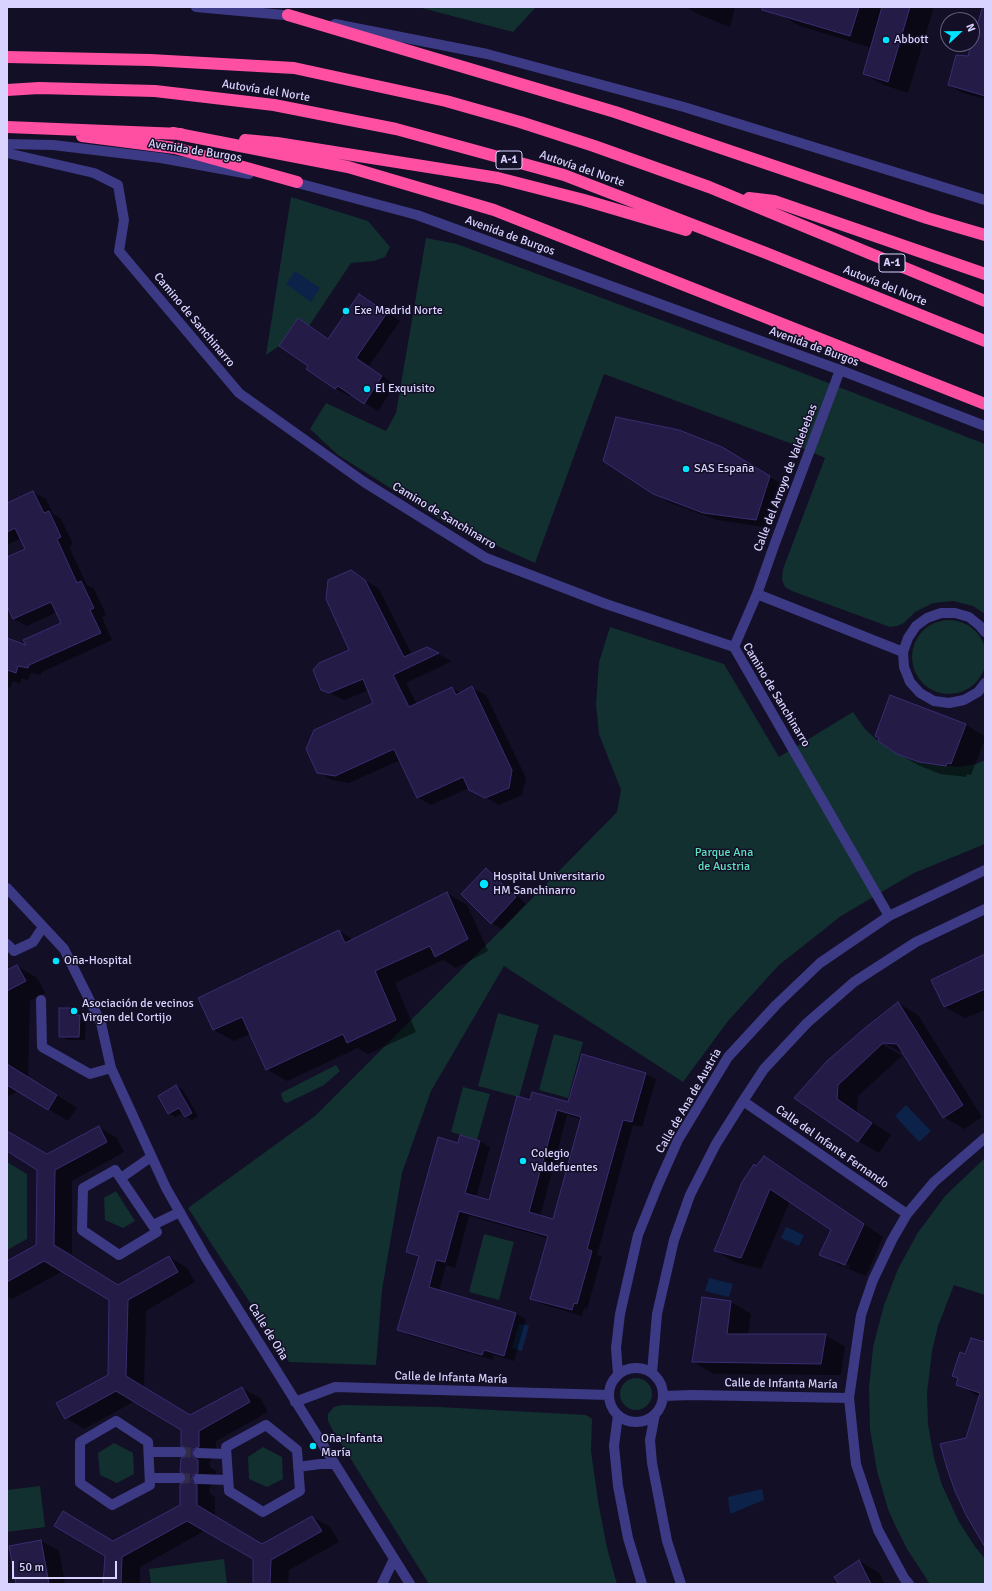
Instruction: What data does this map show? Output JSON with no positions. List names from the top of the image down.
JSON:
{
  "streets": {
    "highway": ["Autovía del Norte", "A-1"],
    "street": [
      "Avenida de Burgos",
      "Camino de Sanchinarro",
      "Calle del Arroyo de Valdebebas",
      "Calle de Ana de Austria",
      "Calle del Infante Fernando",
      "Calle de Oña",
      "Calle de Infanta María"
    ]
  },
  "crossings": [
    ["Avenida de Burgos", "Calle del Arroyo de Valdebebas"],
    ["Camino de Sanchinarro", "Calle del Arroyo de Valdebebas"],
    ["Camino de Sanchinarro", "Calle de Ana de Austria"],
    ["Calle de Ana de Austria", "Calle de Infanta María"],
    ["Calle de Oña", "Calle de Infanta María"]
  ],
  "parks": ["Parque Ana de Austria"],
  "places": [
    "Abbott",
    "Exe Madrid Norte",
    "El Exquisito",
    "SAS España",
    "Hospital Universitario HM Sanchinarro",
    "Oña-Hospital",
    "Asociación de vecinos Virgen del Cortijo",
    "Colegio Valdefuentes",
    "Oña-Infanta María"
  ],
  "scale_bar": "50 m",
  "north": "right"
}
